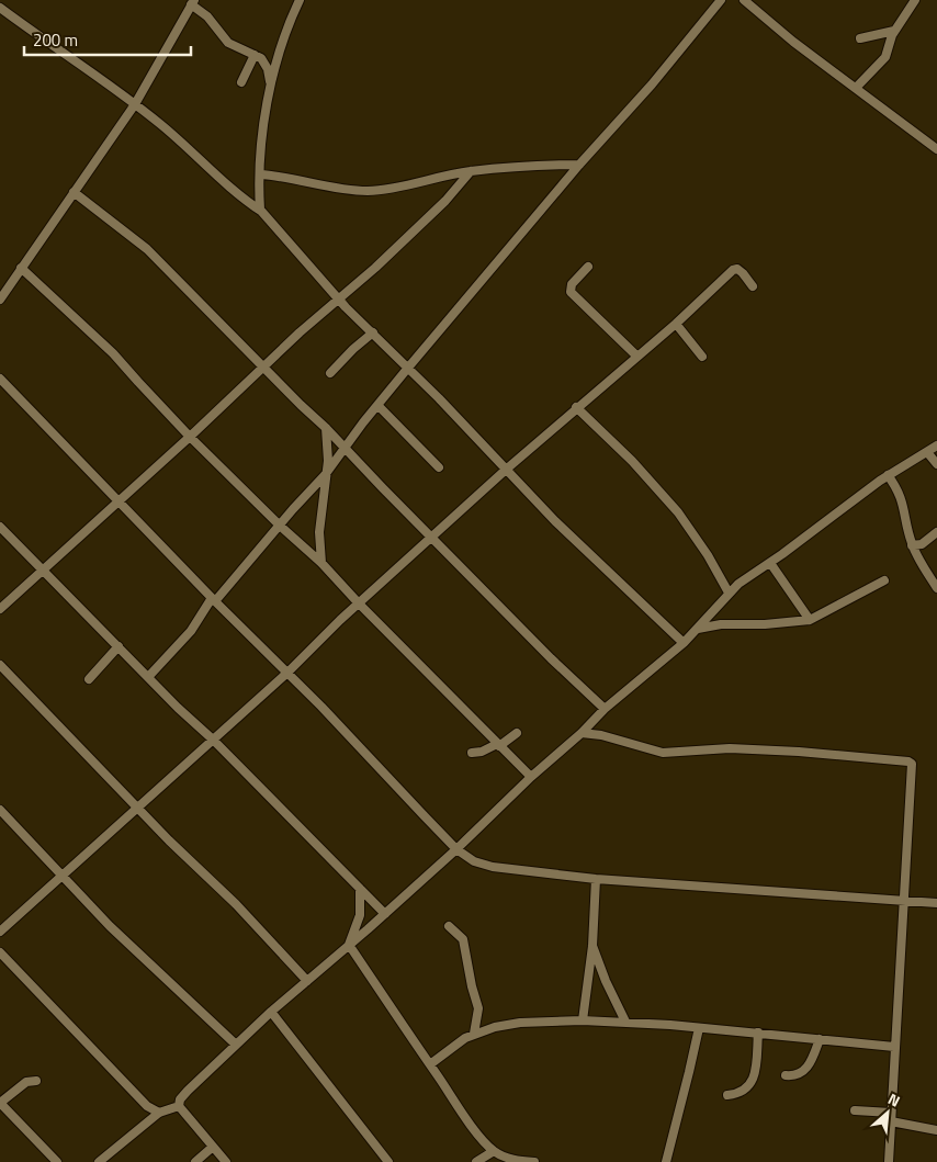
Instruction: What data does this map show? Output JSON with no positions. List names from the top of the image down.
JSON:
{
  "scale_bar": "200 m",
  "north": "top right"
}
